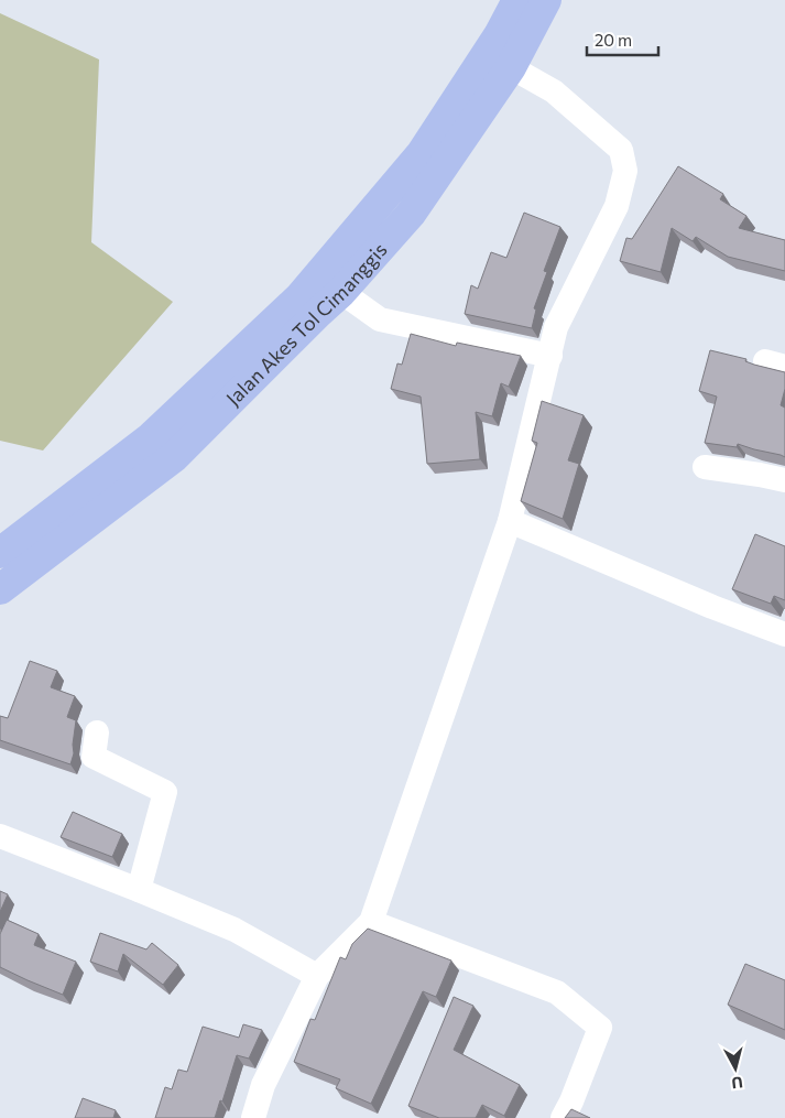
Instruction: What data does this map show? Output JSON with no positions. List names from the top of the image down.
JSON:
{
  "streets": {
    "main road": ["Jalan Akes Tol Cimanggis"]
  },
  "scale_bar": "20 m",
  "north": "bottom"
}
